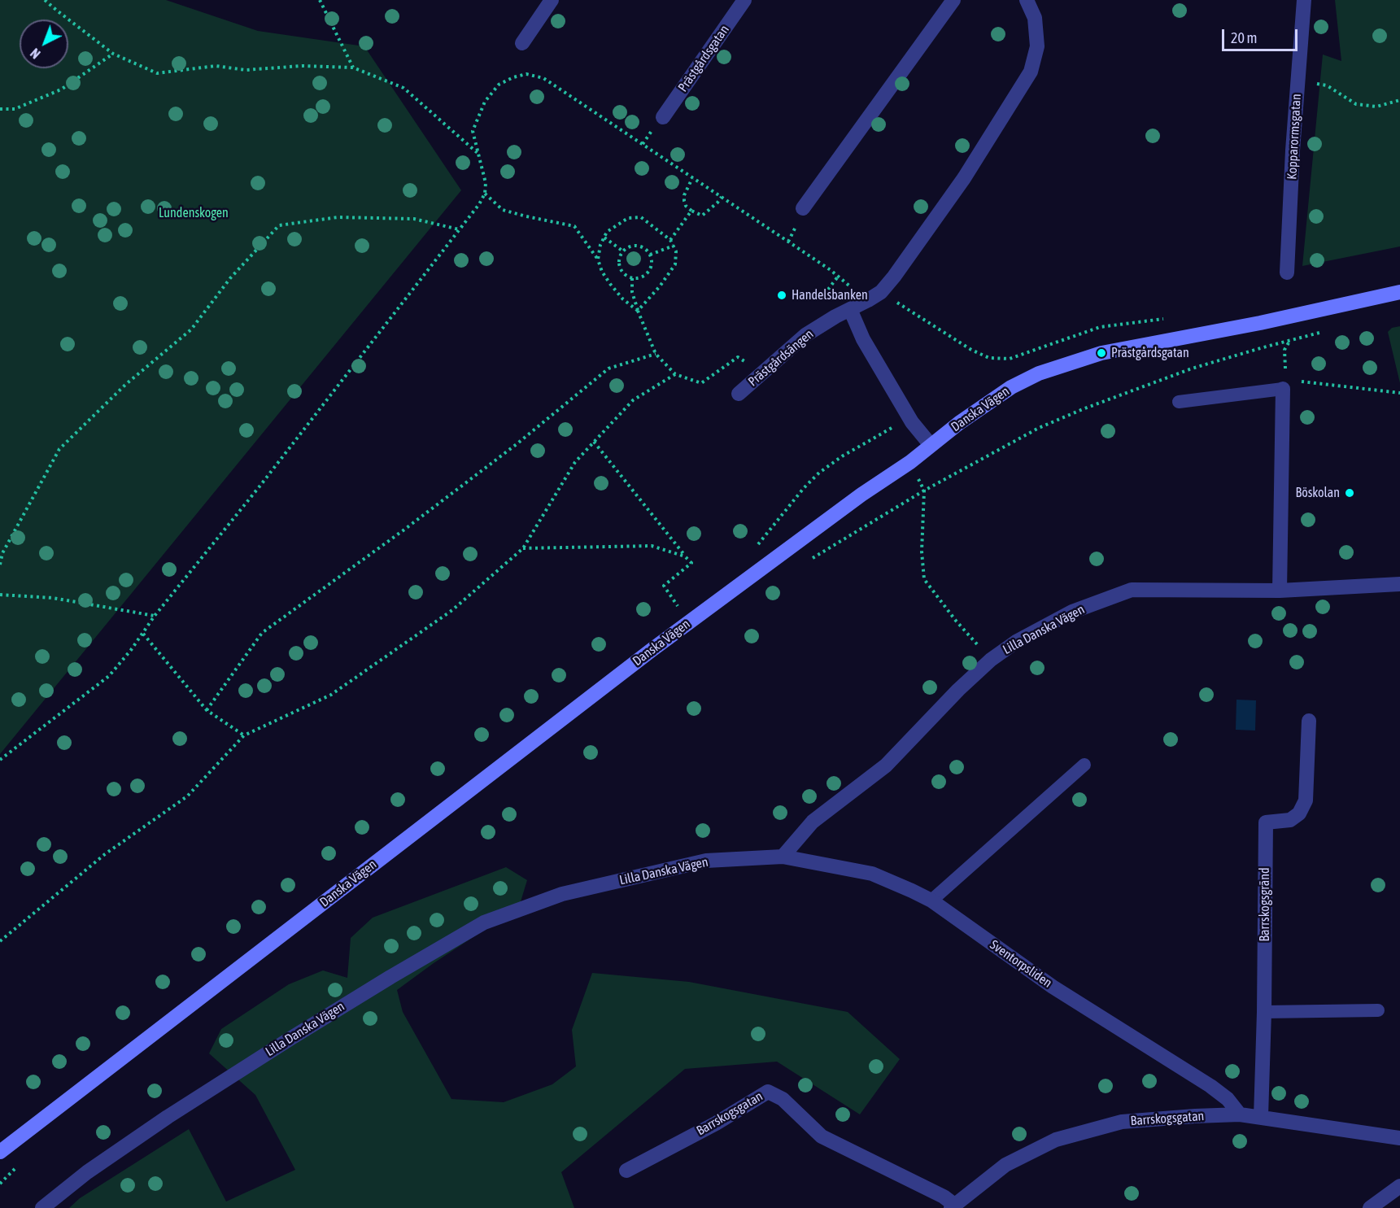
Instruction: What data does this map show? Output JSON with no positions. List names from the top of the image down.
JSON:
{
  "streets": {
    "street": [
      "Prästgårdsgatan",
      "Kopparormsgatan",
      "Prästgårdsängen",
      "Danska Vägen",
      "Lilla Danska Vägen",
      "Barrskogsgränd",
      "Sventorpsliden",
      "Barrskogsgatan"
    ]
  },
  "crossings": [
    ["Lilla Danska Vägen", "Sventorpsliden"],
    ["Barrskogsgränd", "Barrskogsgatan"],
    ["Sventorpsliden", "Barrskogsgatan"]
  ],
  "parks": ["Lundenskogen"],
  "places": ["Handelsbanken", "Prästgårdsgatan", "Böskolan"],
  "scale_bar": "20 m",
  "north": "bottom left"
}
